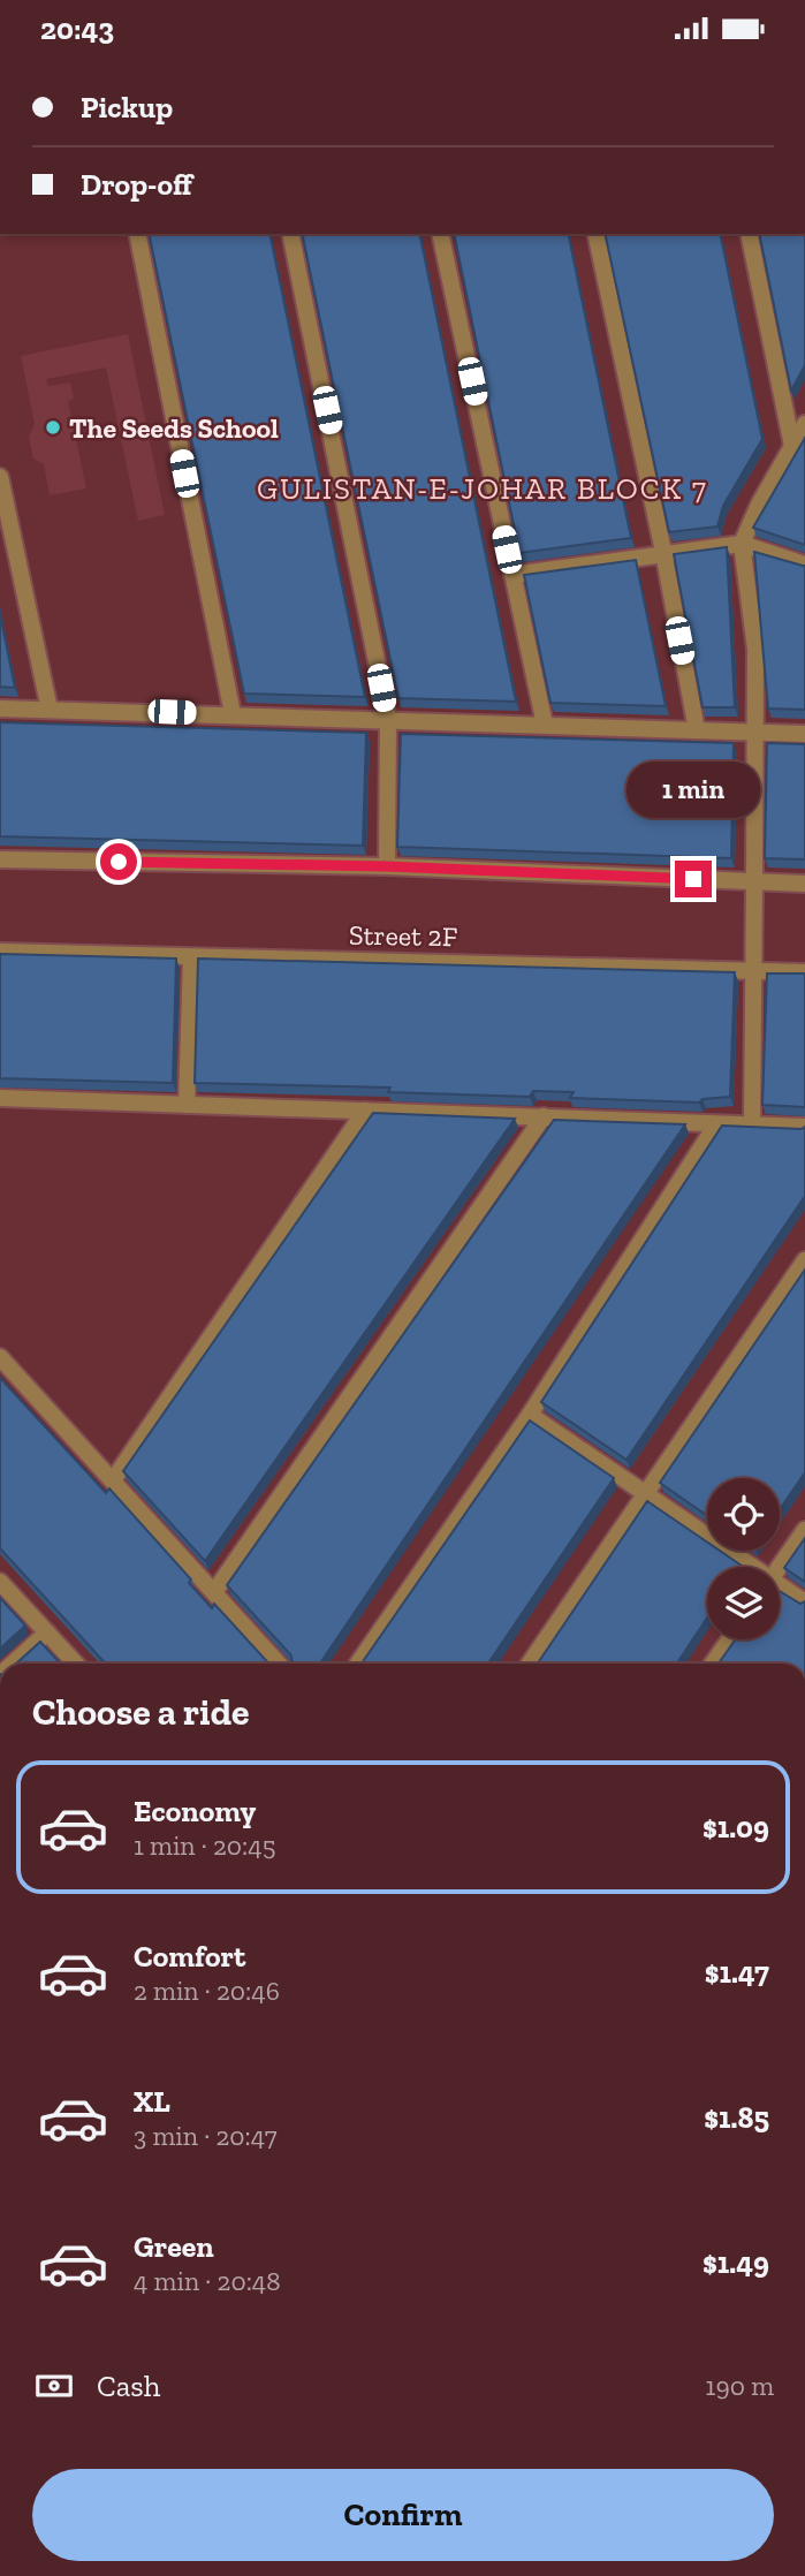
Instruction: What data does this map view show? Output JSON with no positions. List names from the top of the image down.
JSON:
{
  "streets": {
    "street": ["Street 2F"]
  },
  "districts": ["GULISTAN-E-JOHAR BLOCK 7"],
  "places": ["The Seeds School"],
  "page": {
    "status": "20:43",
    "banner": ["Pickup", "Drop-off"],
    "bubble": "1 min",
    "heading": "Choose a ride",
    "list": [
      {
        "name": "Economy",
        "note": "1 min · 20:45",
        "value": "$1.09"
      },
      {
        "name": "Comfort",
        "note": "2 min · 20:46",
        "value": "$1.47"
      },
      {
        "name": "XL",
        "note": "3 min · 20:47",
        "value": "$1.85"
      },
      {
        "name": "Green",
        "note": "4 min · 20:48",
        "value": "$1.49"
      }
    ],
    "pay": ["Cash", "190 m"],
    "buttons": "Confirm"
  }
}
